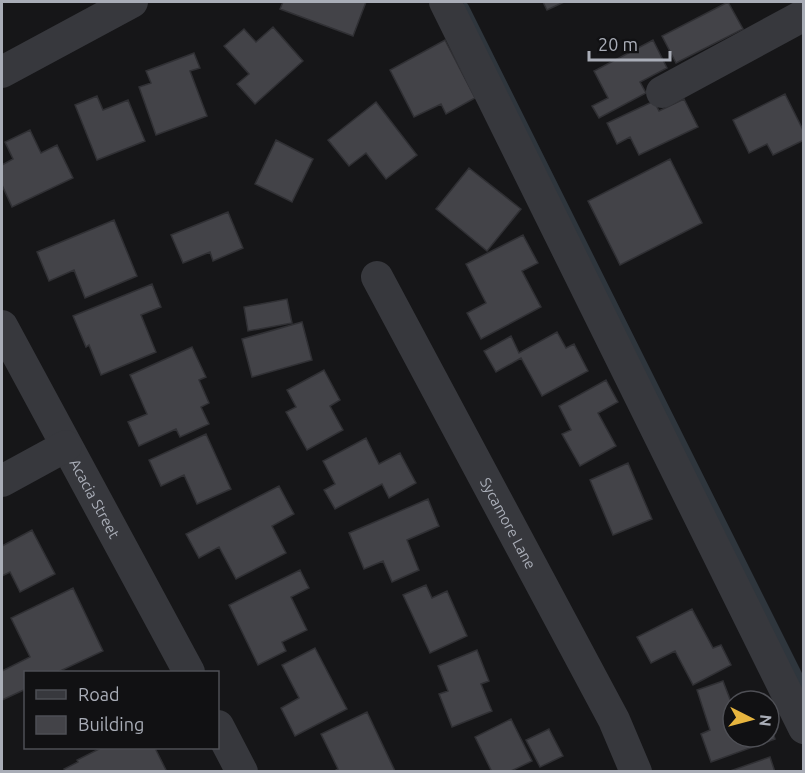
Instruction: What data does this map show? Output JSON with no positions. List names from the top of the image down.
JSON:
{
  "streets": {
    "street": ["Acacia Street", "Sycamore Lane"]
  },
  "legend": ["Road", "Building"],
  "scale_bar": "20 m",
  "north": "right"
}
